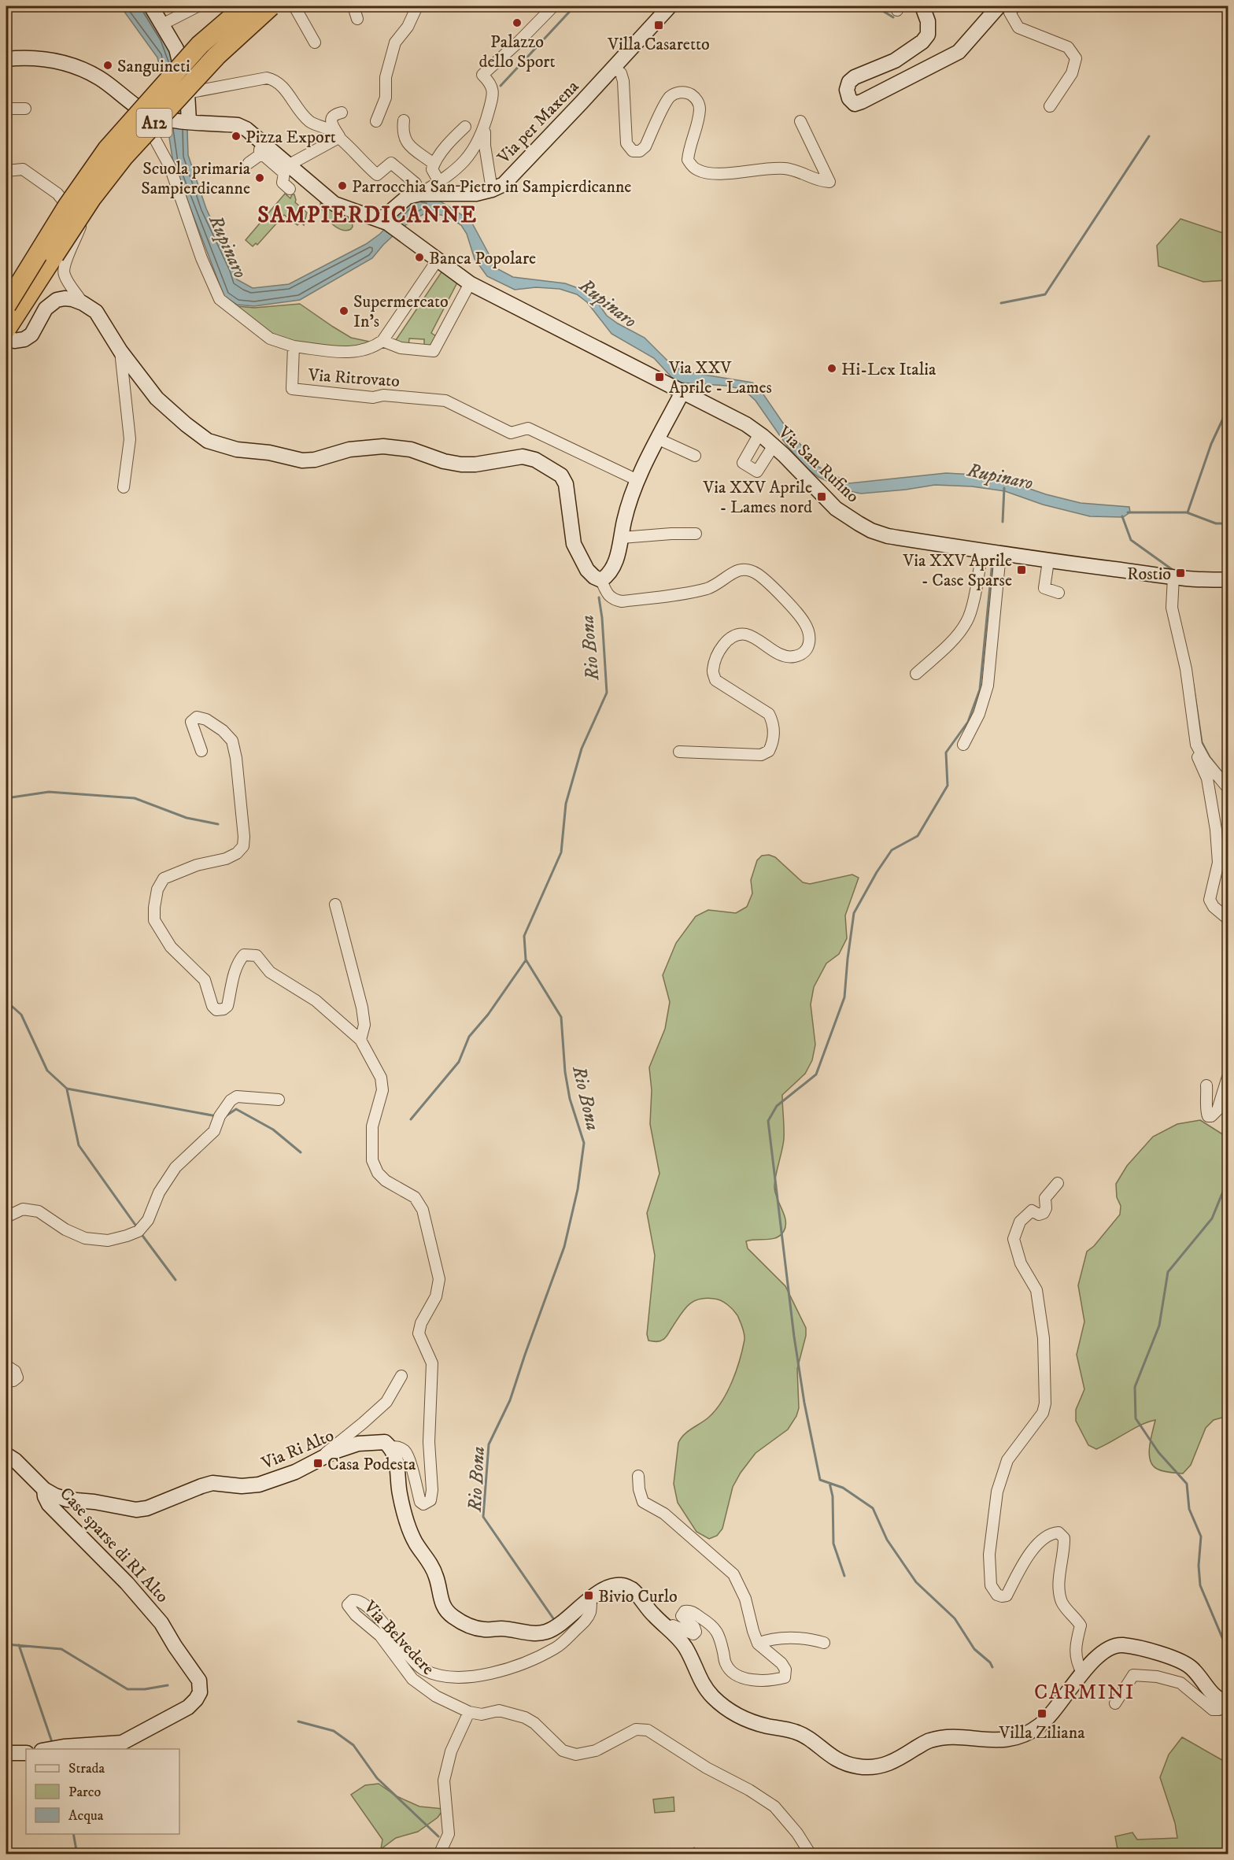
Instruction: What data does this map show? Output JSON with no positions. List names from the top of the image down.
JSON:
{
  "streets": {
    "highway": ["A12"],
    "street": [
      "Via per Maxena",
      "Via Ritrovato",
      "Via San Rufino",
      "Via Ri Alto",
      "Case sparse di RI Alto",
      "Via Belvedere"
    ]
  },
  "crossings": [
    ["Via per Maxena", "Via San Rufino"],
    ["Via Ritrovato", "Via San Rufino"],
    ["Via Ri Alto", "Case sparse di RI Alto"]
  ],
  "districts": ["SAMPIERDICANNE", "CARMINI"],
  "water": ["Rupinaro", "Rio Bona"],
  "places": {
    "other": [
      "Palazzo dello Sport",
      "Sanguineti",
      "Pizza Export",
      "Scuola primaria Sampierdicanne",
      "Parrocchia San Pietro in Sampierdicanne",
      "Banca Popolare",
      "Supermercato In's",
      "Hi-Lex Italia"
    ],
    "transit": [
      "Villa Casaretto",
      "Via XXV Aprile - Lames",
      "Via XXV Aprile - Lames nord",
      "Via XXV Aprile - Case Sparse",
      "Rostio",
      "Casa Podesta",
      "Bivio Curlo",
      "Villa Ziliana"
    ]
  },
  "legend": ["Strada", "Parco", "Acqua"]
}
